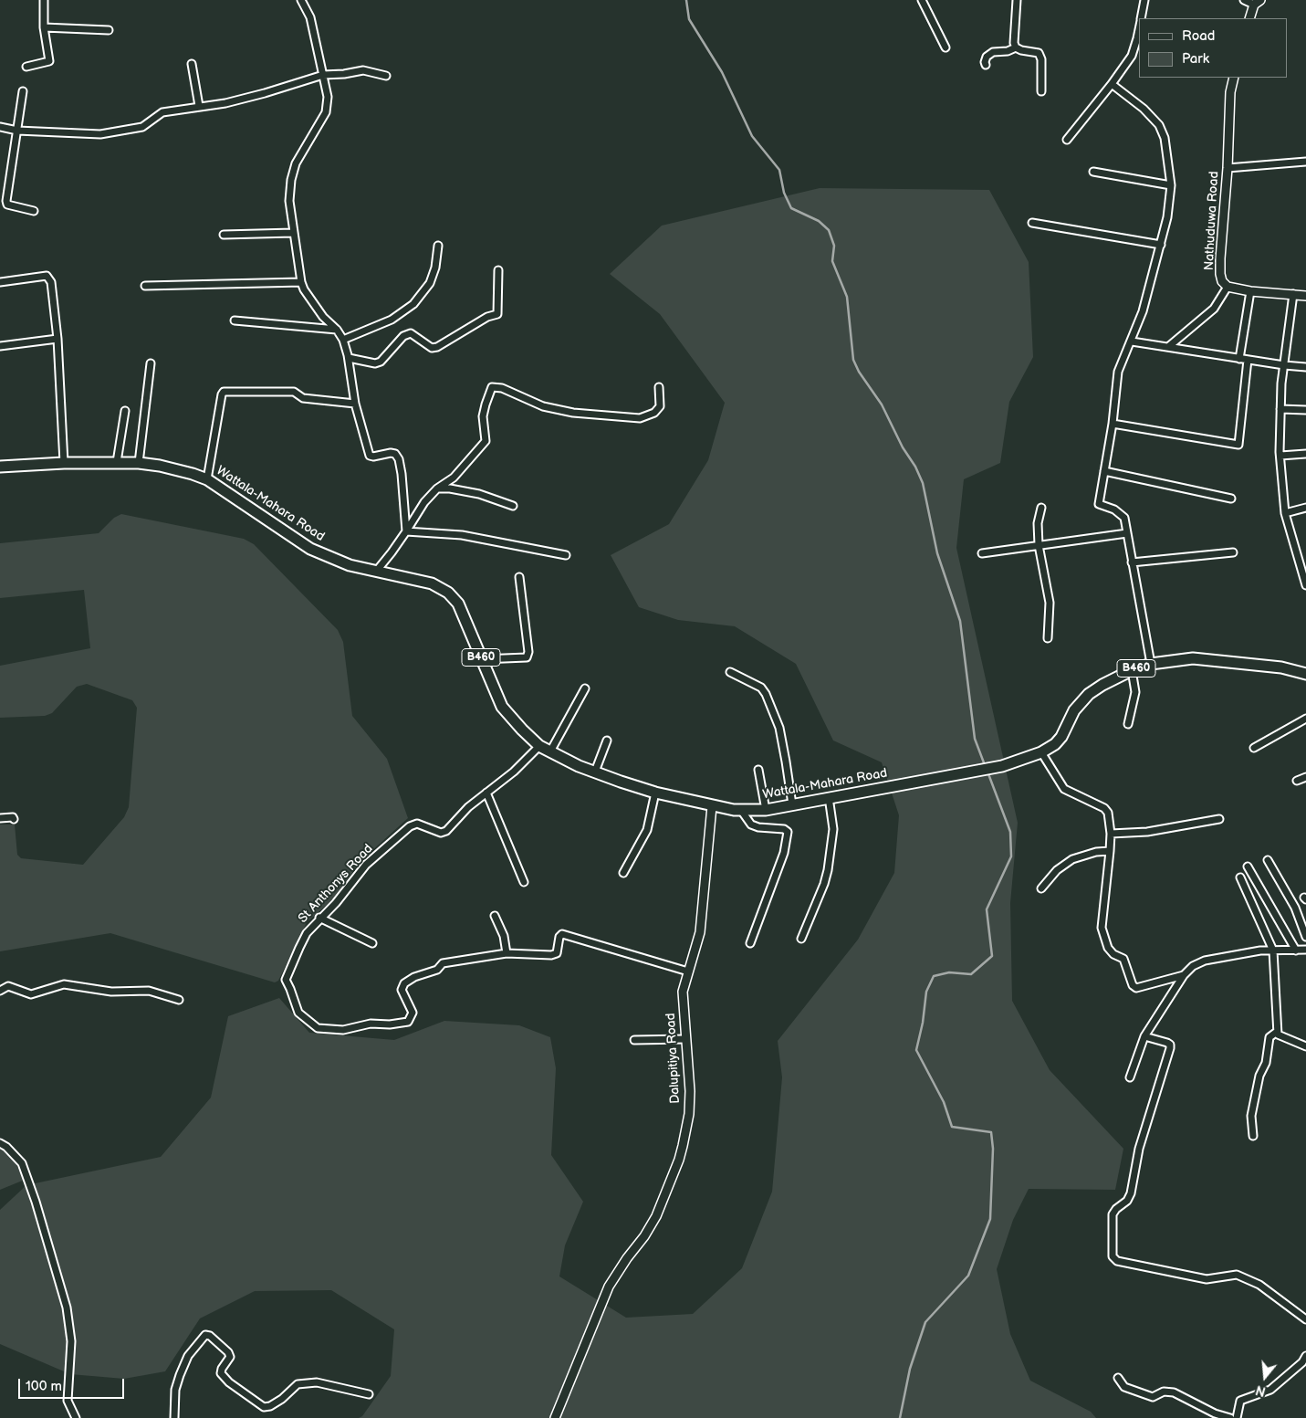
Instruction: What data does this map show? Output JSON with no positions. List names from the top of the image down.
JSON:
{
  "streets": {
    "main road": ["Wattala-Mahara Road", "B460"],
    "street": ["Nathuduwa Road", "St Anthonys Road", "Dalupitiya Road"]
  },
  "crossings": [
    ["Wattala-Mahara Road", "St Anthonys Road"],
    ["Wattala-Mahara Road", "Dalupitiya Road"]
  ],
  "legend": ["Road", "Park"],
  "scale_bar": "100 m",
  "north": "bottom"
}
